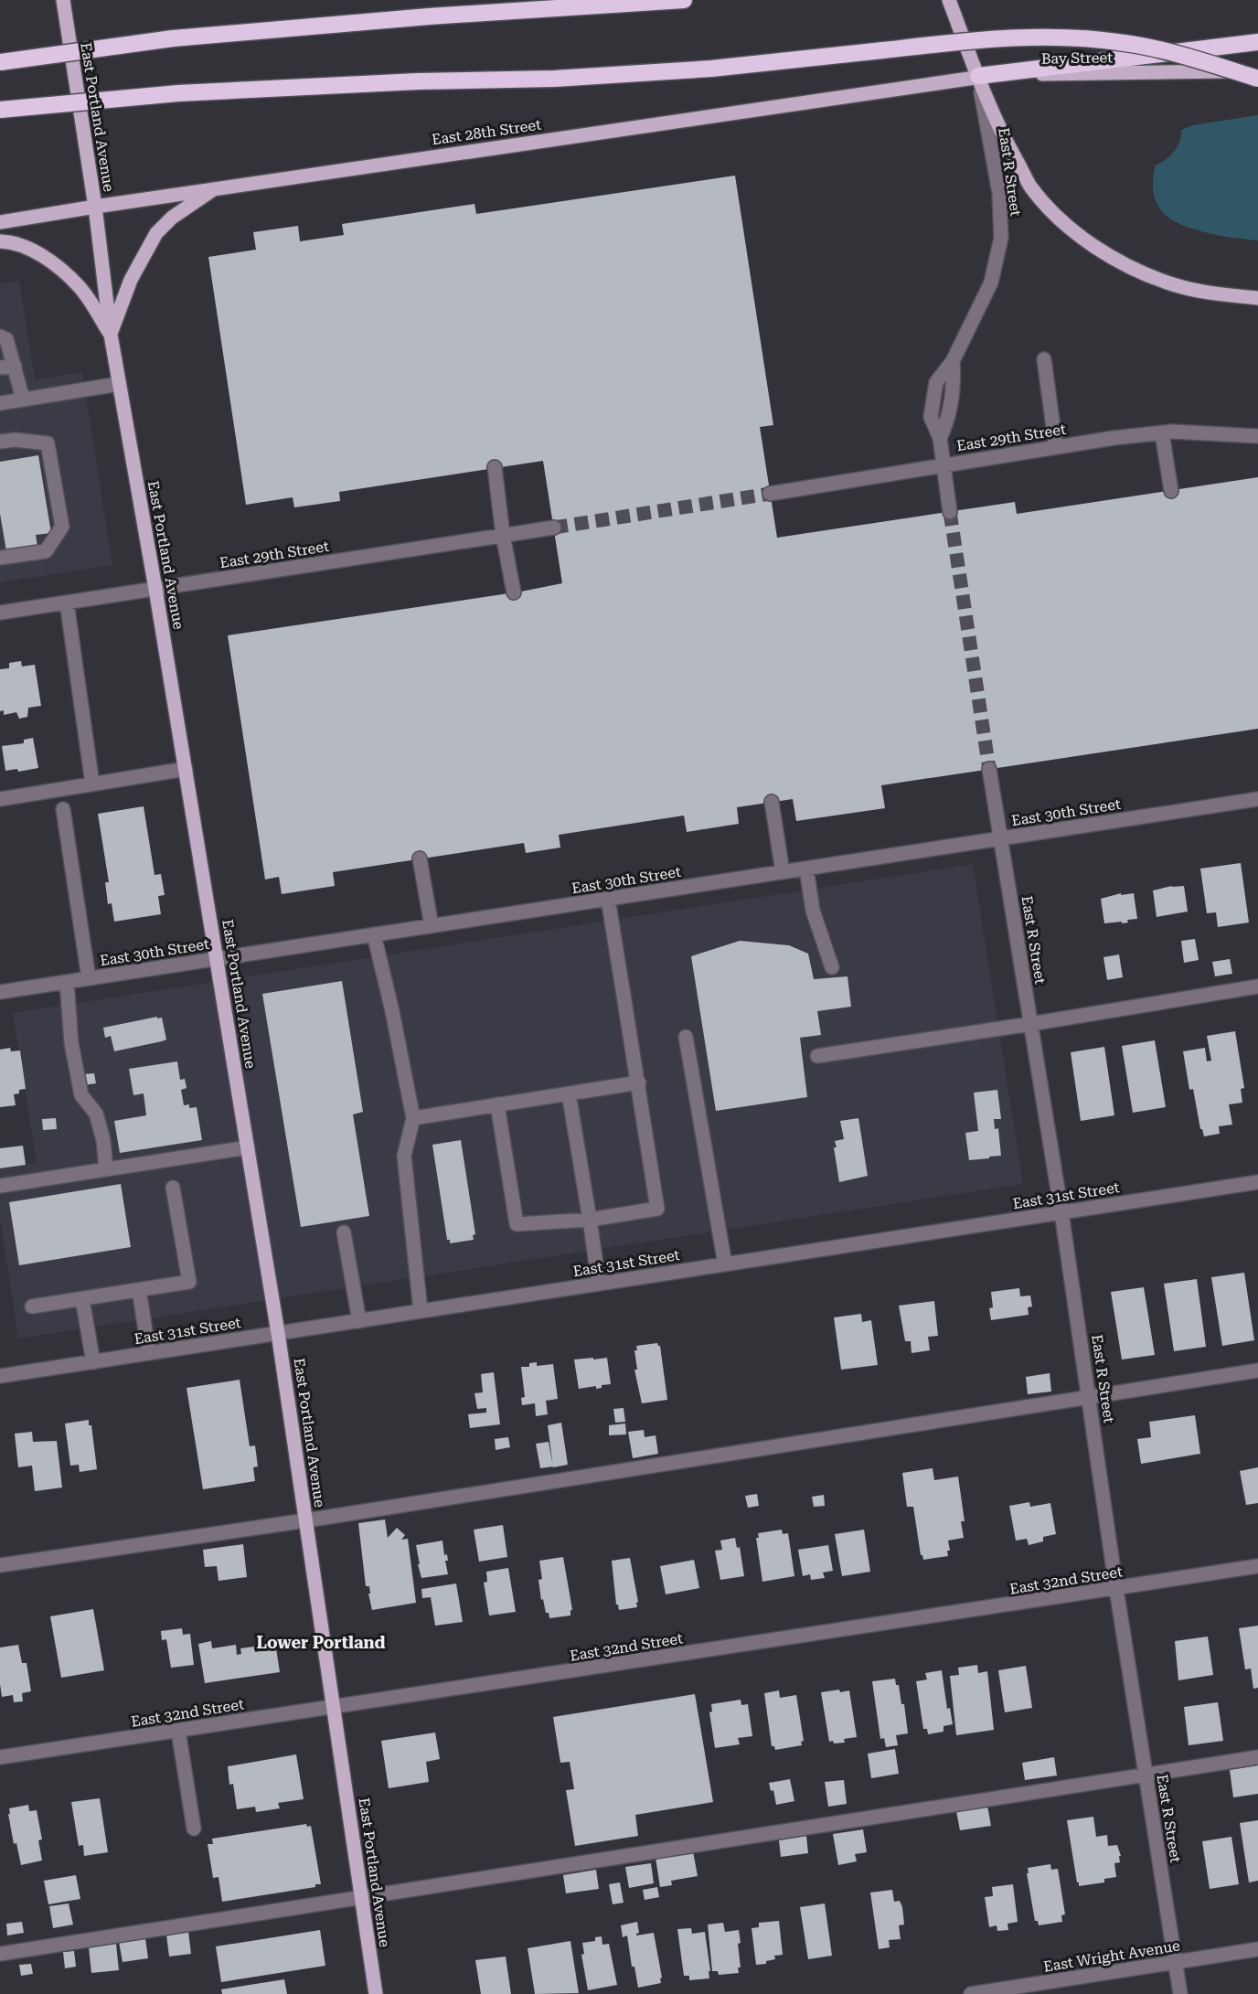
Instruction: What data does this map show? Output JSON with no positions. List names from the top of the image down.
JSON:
{
  "streets": {
    "main road": ["Bay Street", "East Portland Avenue", "East 28th Street"],
    "street": [
      "East R Street",
      "East 29th Street",
      "East 30th Street",
      "East 31st Street",
      "East 32nd Street",
      "East Wright Avenue"
    ]
  },
  "crossings": [
    ["Bay Street", "East 28th Street"],
    ["Bay Street", "East R Street"],
    ["East Portland Avenue", "East 28th Street"],
    ["East Portland Avenue", "East 29th Street"],
    ["East Portland Avenue", "East 30th Street"],
    ["East Portland Avenue", "East 31st Street"],
    ["East Portland Avenue", "East 32nd Street"],
    ["East 28th Street", "East R Street"],
    ["East R Street", "East 29th Street"],
    ["East R Street", "East 30th Street"],
    ["East R Street", "East 31st Street"],
    ["East R Street", "East 32nd Street"],
    ["East R Street", "East Wright Avenue"]
  ],
  "districts": ["Lower Portland"]
}
